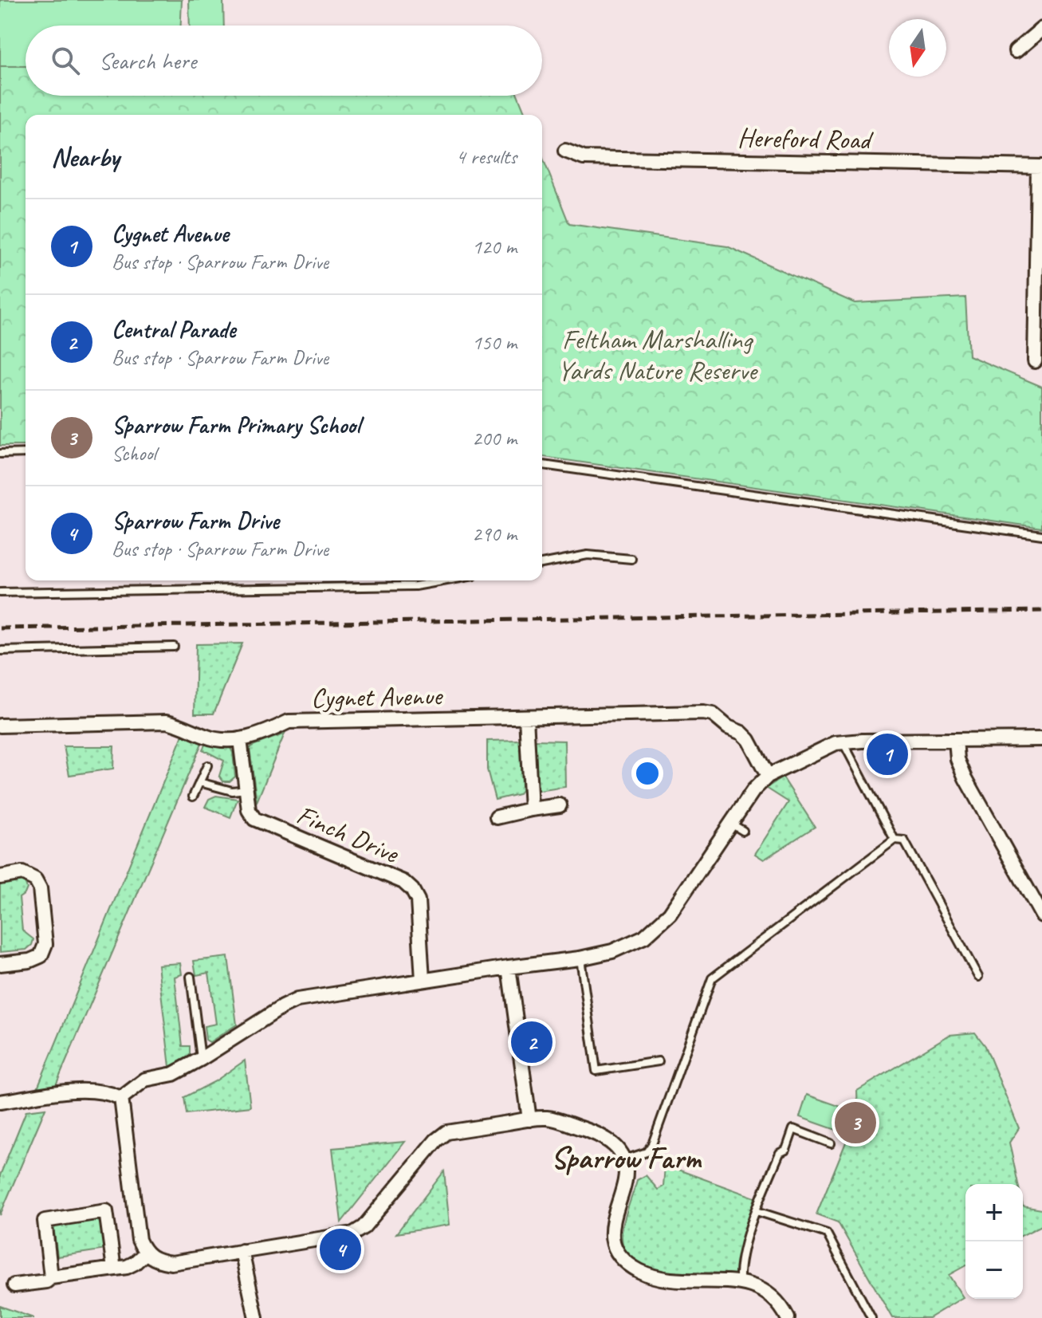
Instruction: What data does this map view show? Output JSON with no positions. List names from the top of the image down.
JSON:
{
  "streets": {
    "street": ["Hereford Road", "Cygnet Avenue", "Finch Drive"]
  },
  "crossings": [
    ["Cygnet Avenue", "Finch Drive"]
  ],
  "districts": ["Sparrow Farm"],
  "parks": ["Feltham Marshalling Yards Nature Reserve"],
  "north": "bottom",
  "page": {
    "search": "Search here",
    "heading": ["Nearby", "4 results"],
    "list": [
      {
        "mark": "1",
        "name": "Cygnet Avenue",
        "note": "Bus stop · Sparrow Farm Drive",
        "value": "120 m"
      },
      {
        "mark": "2",
        "name": "Central Parade",
        "note": "Bus stop · Sparrow Farm Drive",
        "value": "150 m"
      },
      {
        "mark": "3",
        "name": "Sparrow Farm Primary School",
        "note": "School",
        "value": "200 m"
      },
      {
        "mark": "4",
        "name": "Sparrow Farm Drive",
        "note": "Bus stop · Sparrow Farm Drive",
        "value": "290 m"
      }
    ],
    "pins": [
      "1",
      "2",
      "3",
      "4"
    ],
    "map_buttons": ["+", "−"]
  }
}
